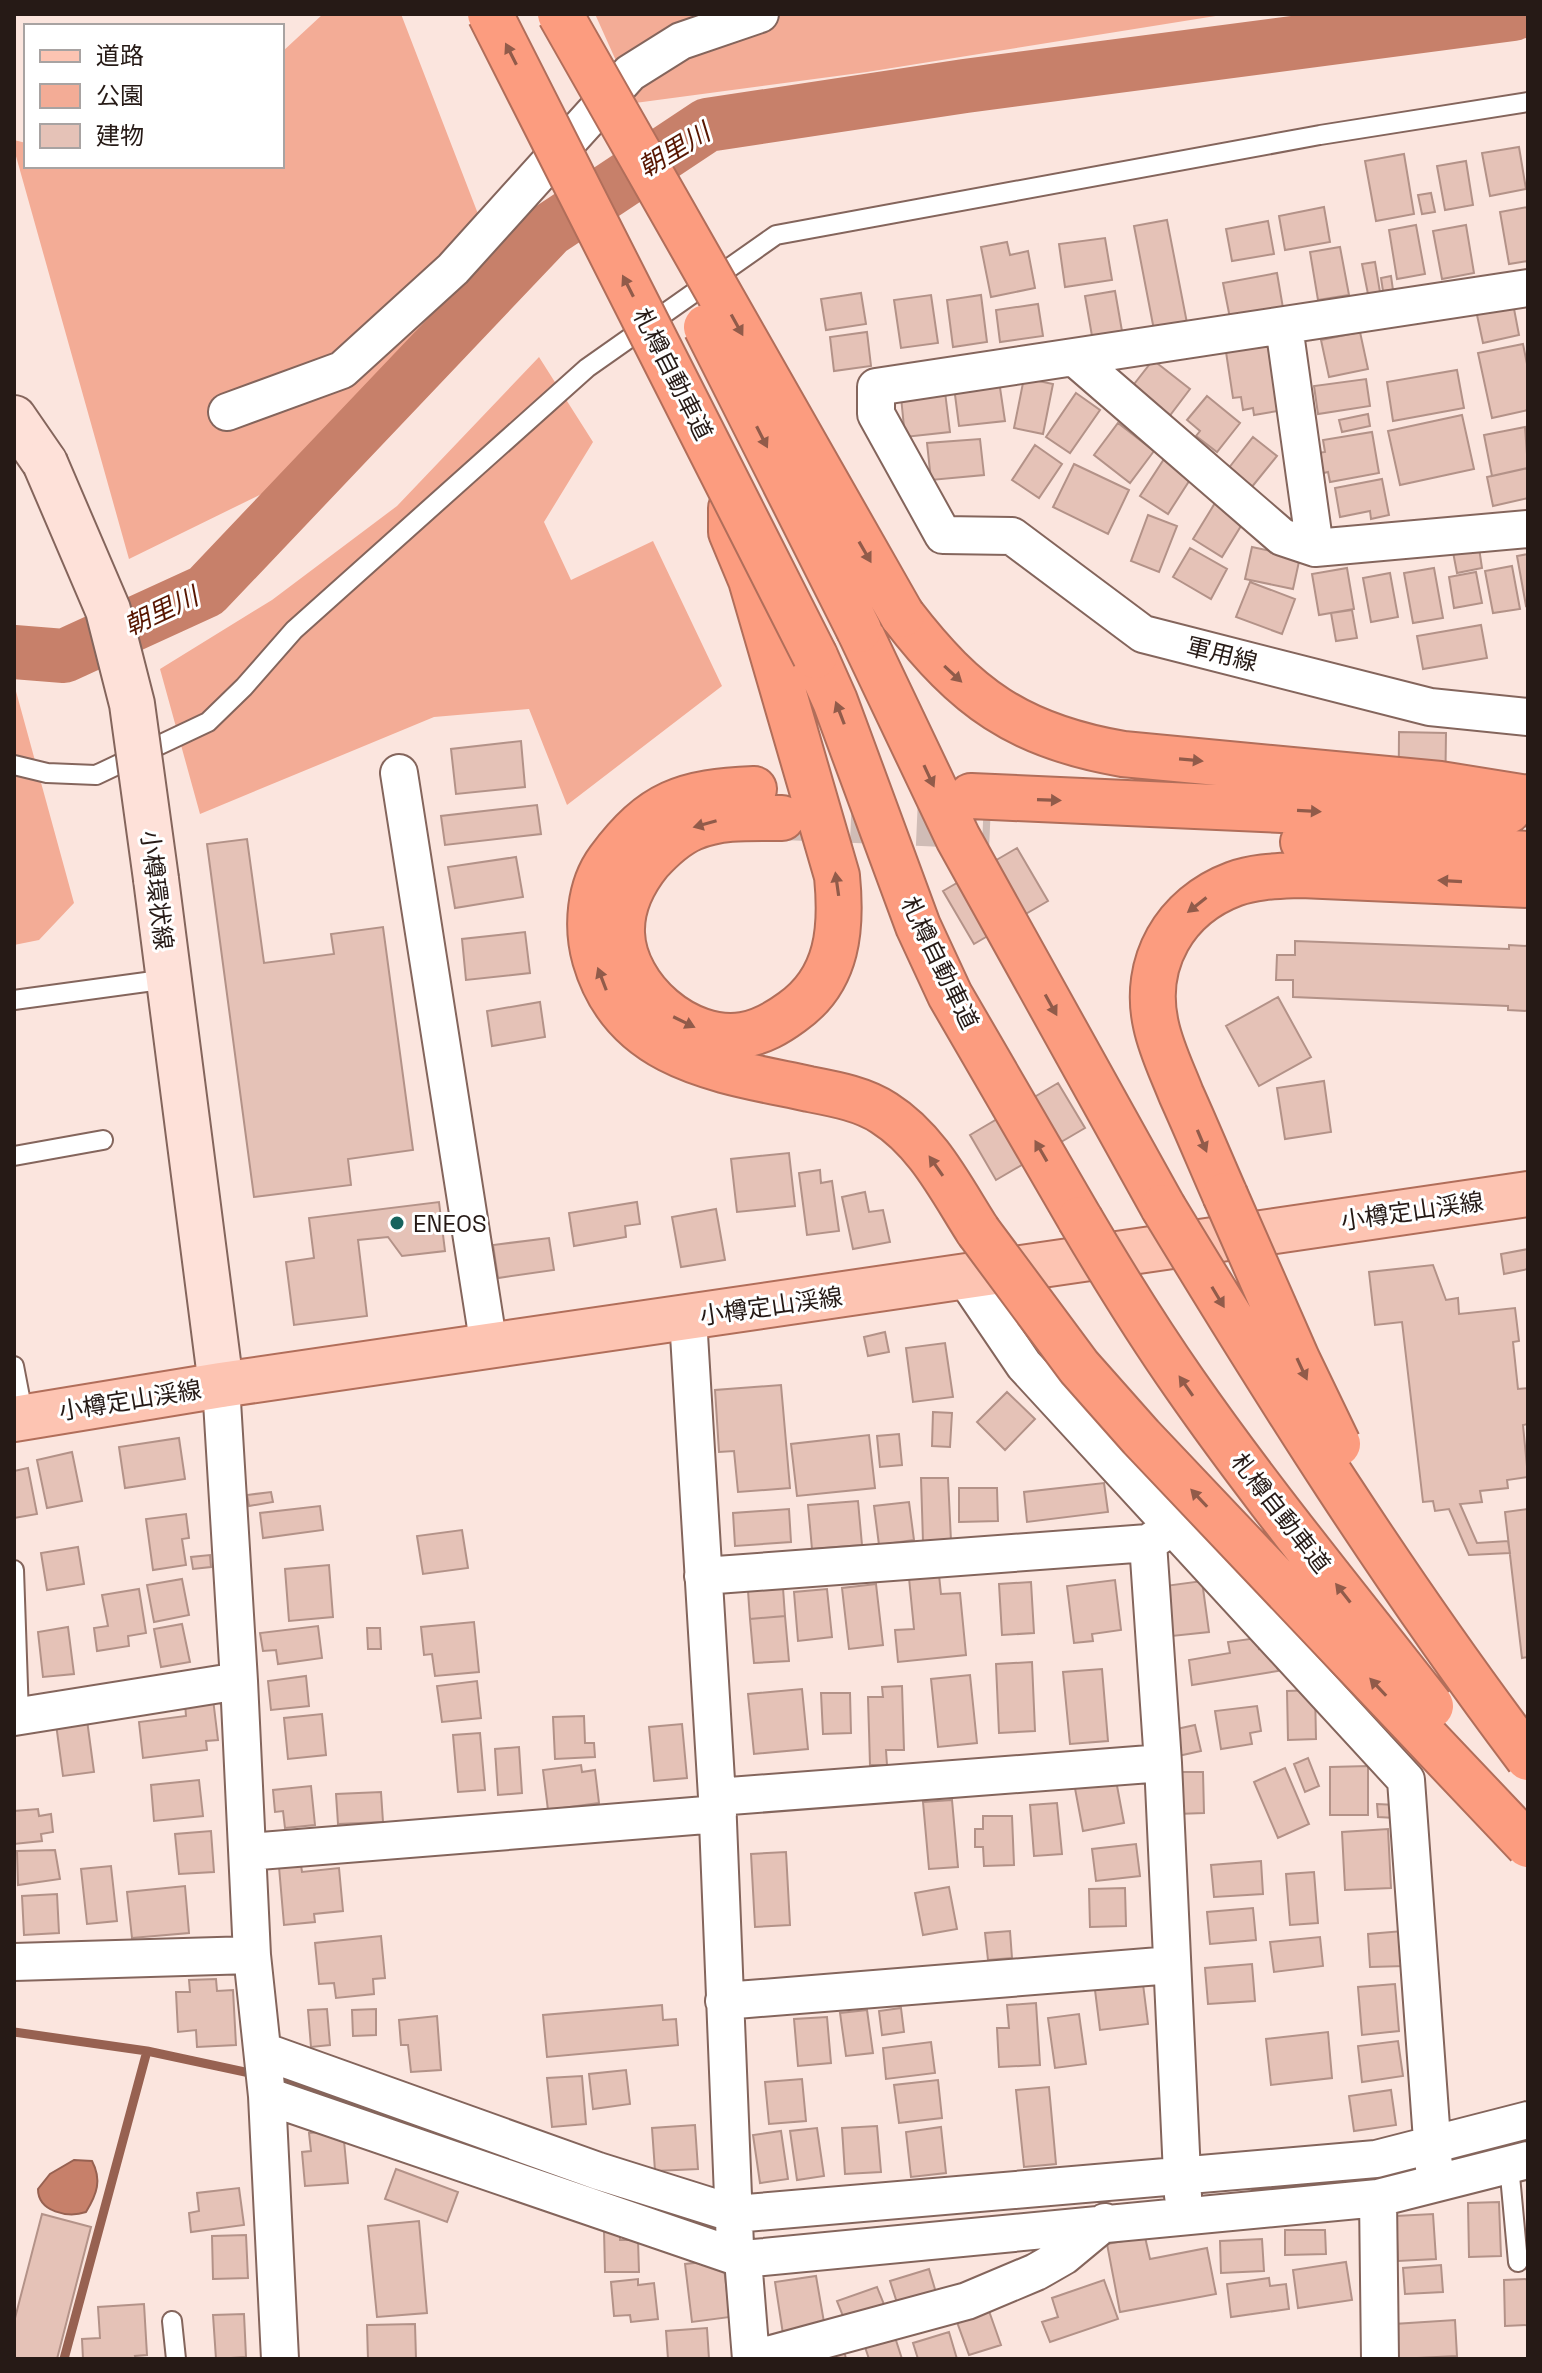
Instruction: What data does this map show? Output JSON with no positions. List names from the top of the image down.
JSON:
{
  "streets": {
    "highway": ["札樽自動車道"],
    "main road": ["小樽環状線", "小樽定山渓線"],
    "street": ["軍用線"]
  },
  "crossings": [
    ["小樽環状線", "小樽定山渓線"]
  ],
  "water": ["朝里川"],
  "places": ["ENEOS"],
  "legend": ["道路", "公園", "建物"]
}
